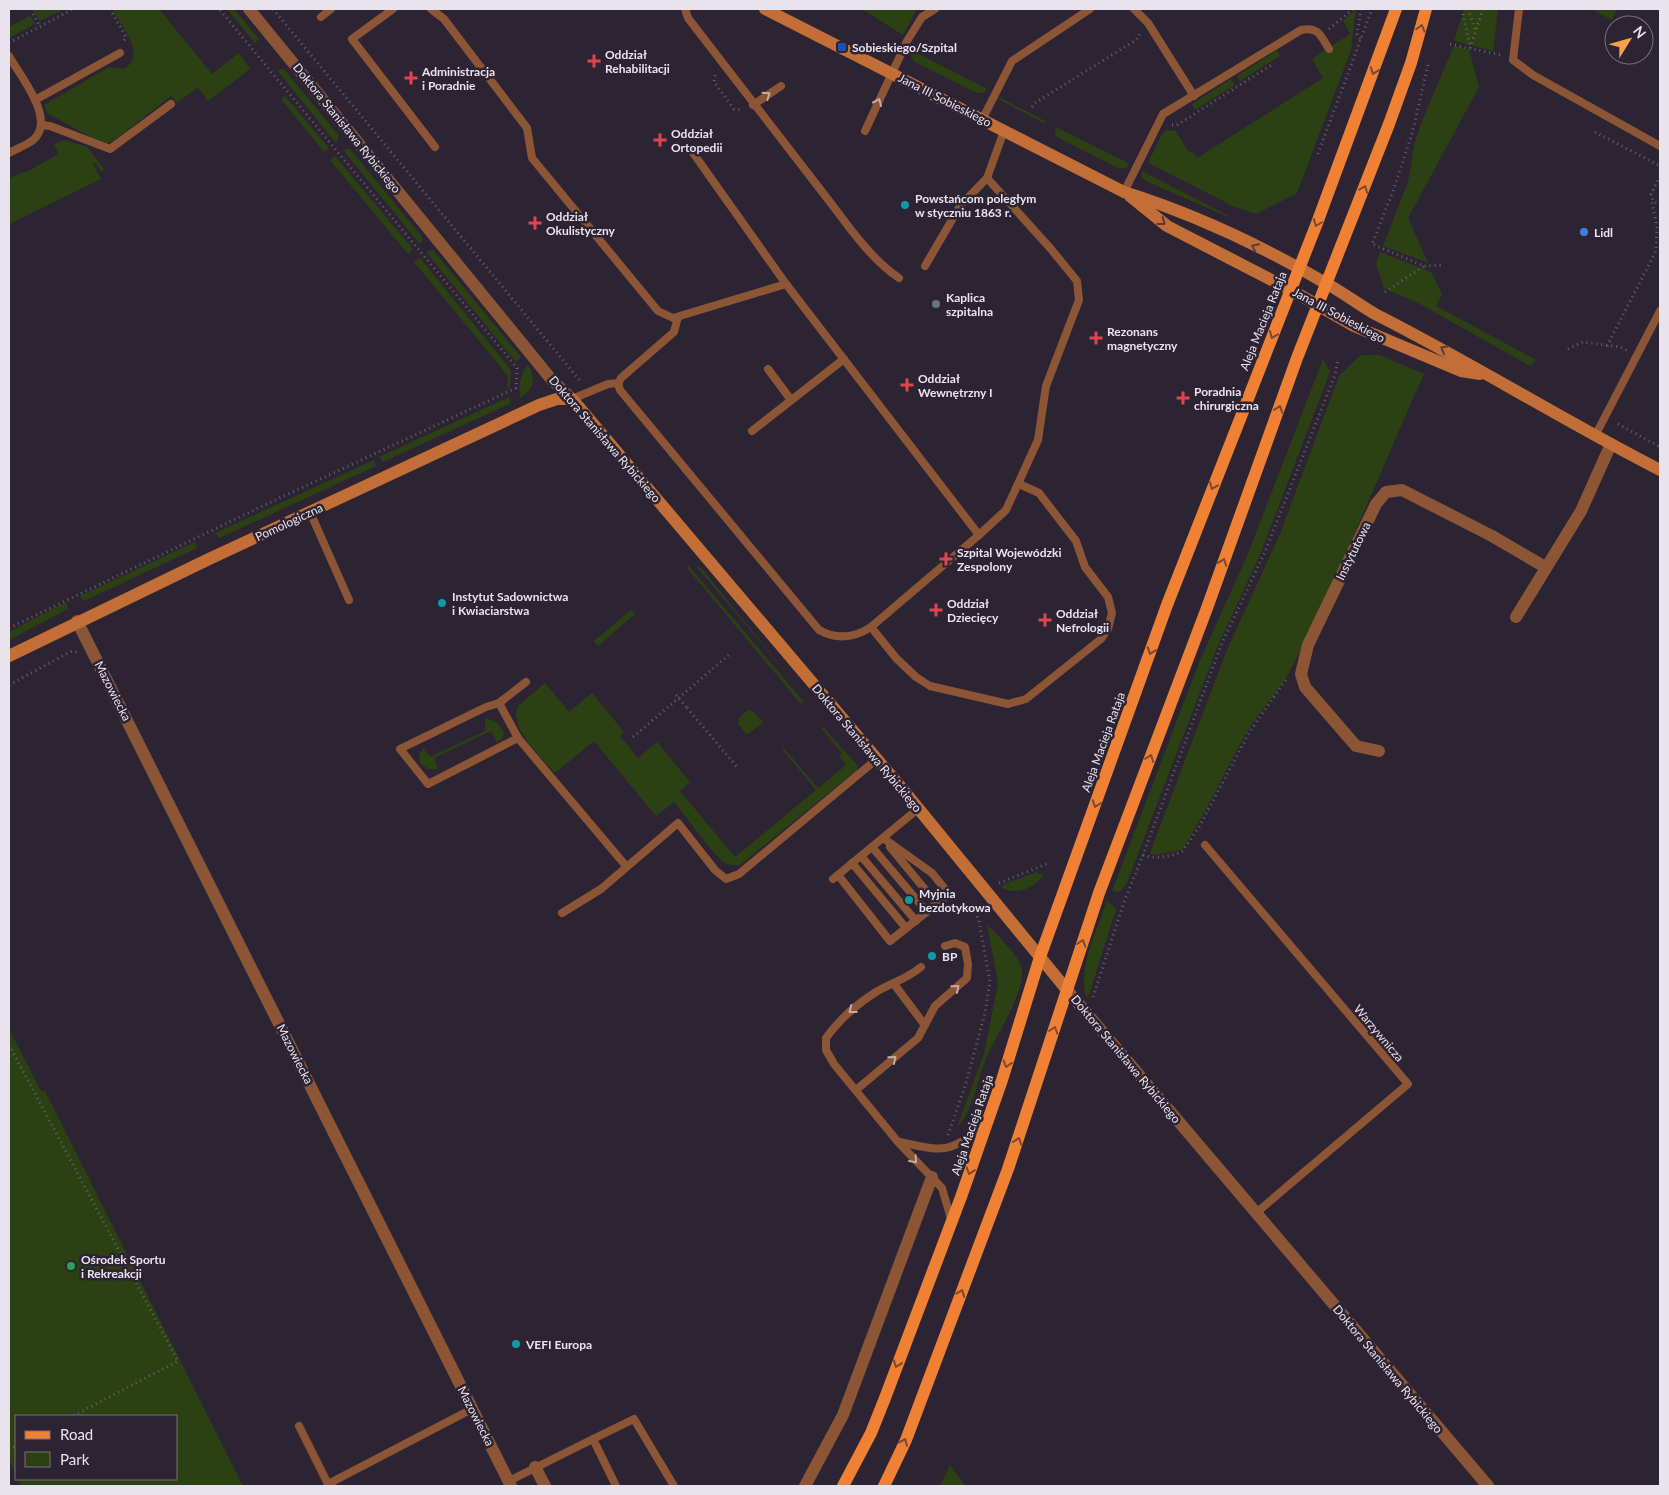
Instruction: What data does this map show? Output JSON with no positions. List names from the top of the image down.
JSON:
{
  "streets": {
    "main road": ["Aleja Macieja Rataja"],
    "street": [
      "Jana III Sobieskiego",
      "Doktora Stanisława Rybickiego",
      "Pomologiczna",
      "Instytutowa",
      "Mazowiecka"
    ],
    "lane": ["Warzywnicza"]
  },
  "crossings": [
    ["Jana III Sobieskiego", "Aleja Macieja Rataja"],
    ["Doktora Stanisława Rybickiego", "Aleja Macieja Rataja"],
    ["Doktora Stanisława Rybickiego", "Pomologiczna"],
    ["Doktora Stanisława Rybickiego", "Warzywnicza"],
    ["Pomologiczna", "Mazowiecka"]
  ],
  "places": {
    "transit": ["Sobieskiego/Szpital"],
    "health": [
      "Oddział Rehabilitacji",
      "Administracja i Poradnie",
      "Oddział Ortopedii",
      "Oddział Okulistyczny",
      "Rezonans magnetyczny",
      "Oddział Wewnętrzny I",
      "Poradnia chirurgiczna",
      "Szpital Wojewódzki Zespolony",
      "Oddział Dziecięcy",
      "Oddział Nefrologii"
    ],
    "other": [
      "Powstańcom poległym w styczniu 1863 r.",
      "Lidl",
      "Kaplica szpitalna",
      "Instytut Sadownictwa i Kwiaciarstwa",
      "Myjnia bezdotykowa",
      "BP",
      "Ośrodek Sportu i Rekreakcji",
      "VEFI Europa"
    ]
  },
  "legend": ["Road", "Park"],
  "north": "top right"
}
